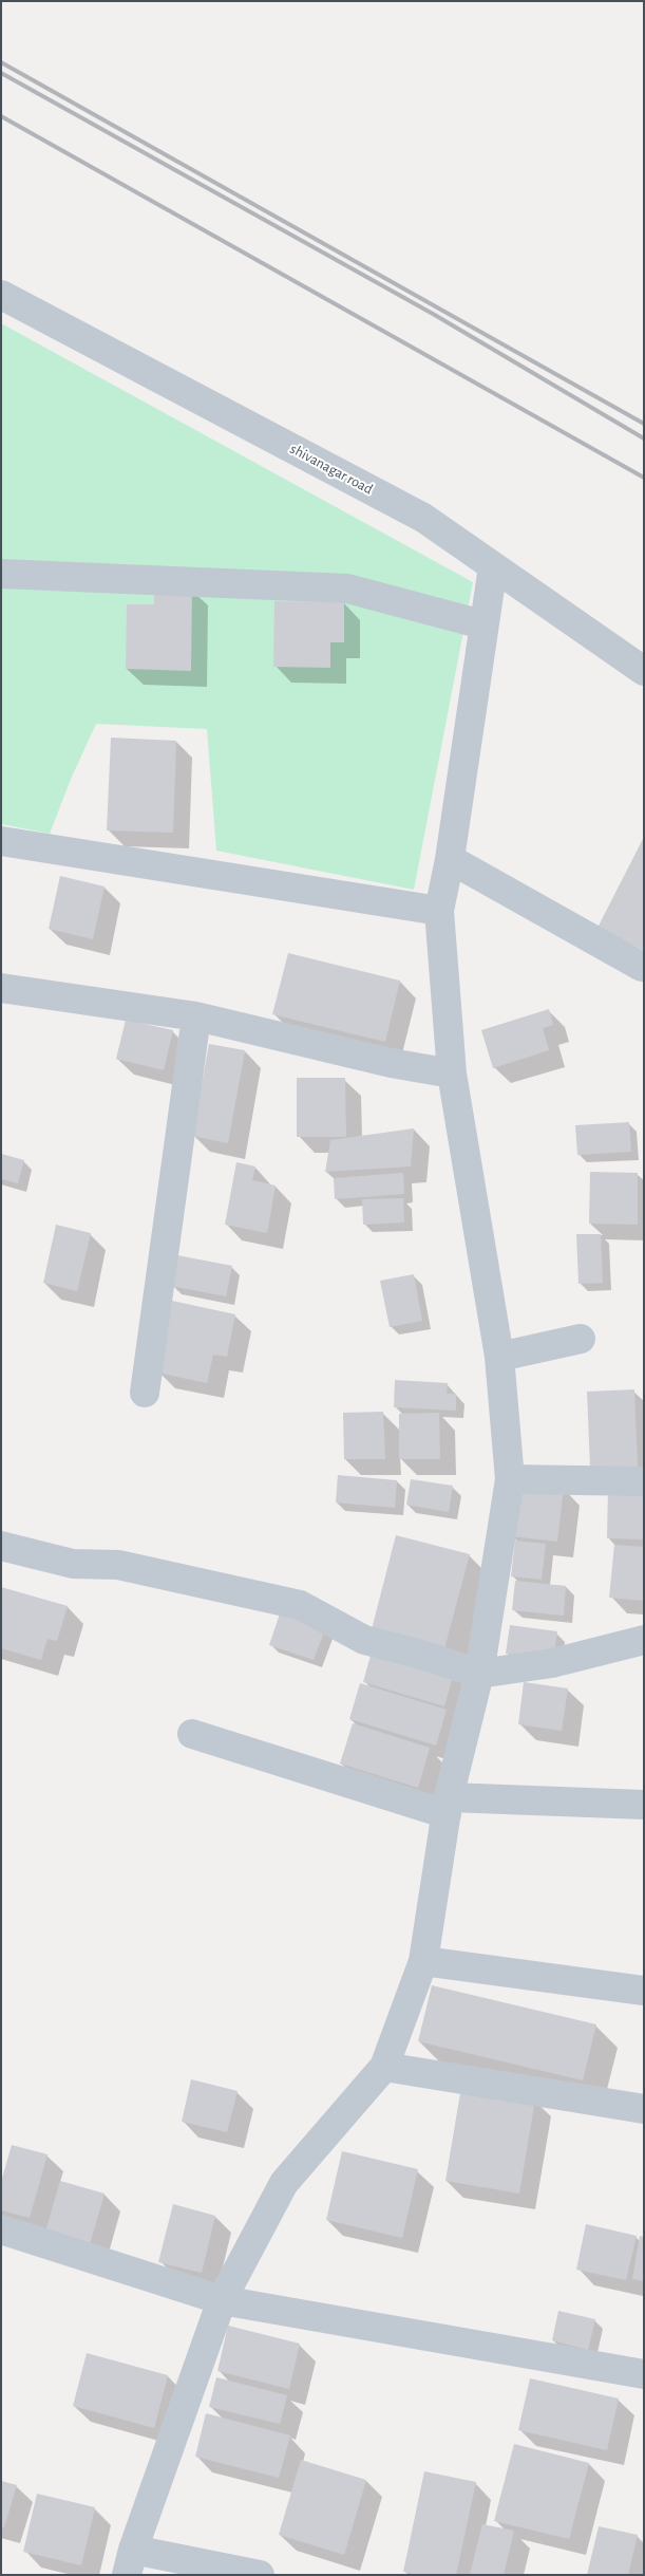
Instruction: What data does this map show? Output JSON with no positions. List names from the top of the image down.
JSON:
{
  "streets": {
    "street": ["shivanagar road"]
  }
}
